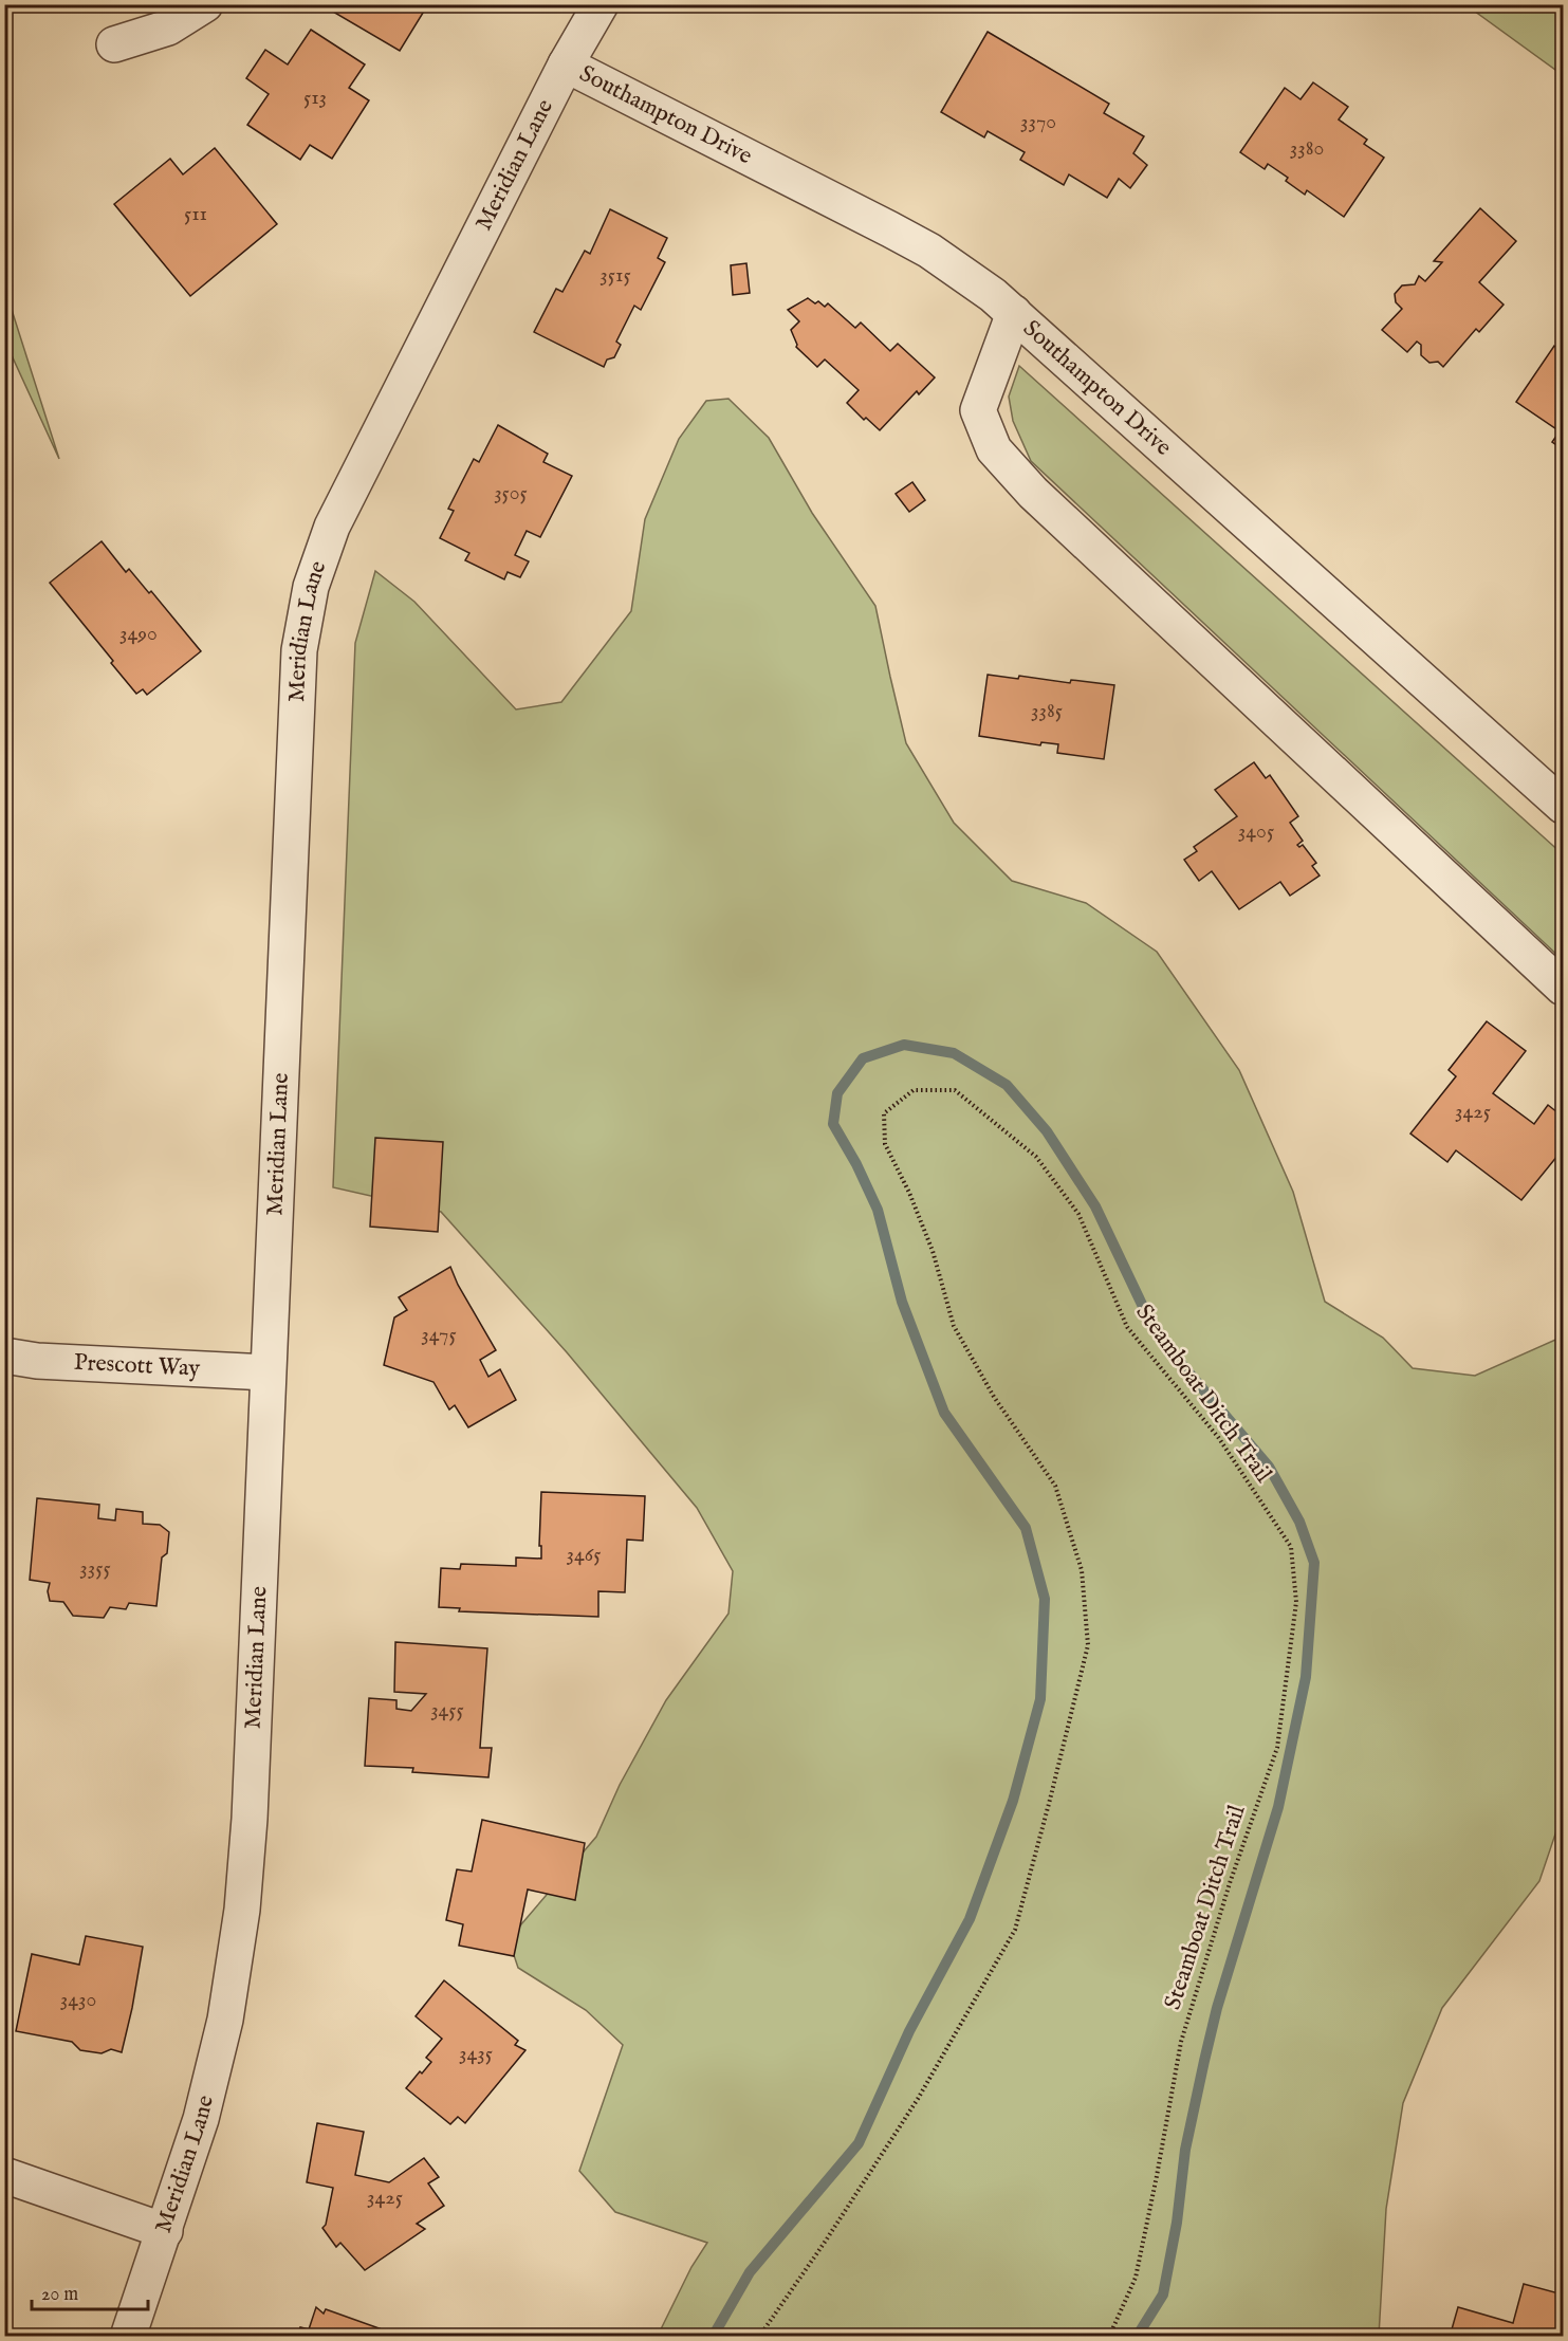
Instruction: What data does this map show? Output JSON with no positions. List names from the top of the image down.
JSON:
{
  "streets": {
    "street": ["Southampton Drive", "Meridian Lane", "Prescott Way"],
    "path": ["Steamboat Ditch Trail"]
  },
  "crossings": [
    ["Southampton Drive", "Meridian Lane"],
    ["Meridian Lane", "Prescott Way"]
  ],
  "house_numbers": [
    "513",
    "3370",
    "3380",
    "511",
    "3515",
    "3505",
    "3490",
    "3385",
    "3405",
    "3425",
    "3475",
    "3465",
    "3355",
    "3455",
    "3430",
    "3435",
    "3425"
  ],
  "scale_bar": "20 m"
}
